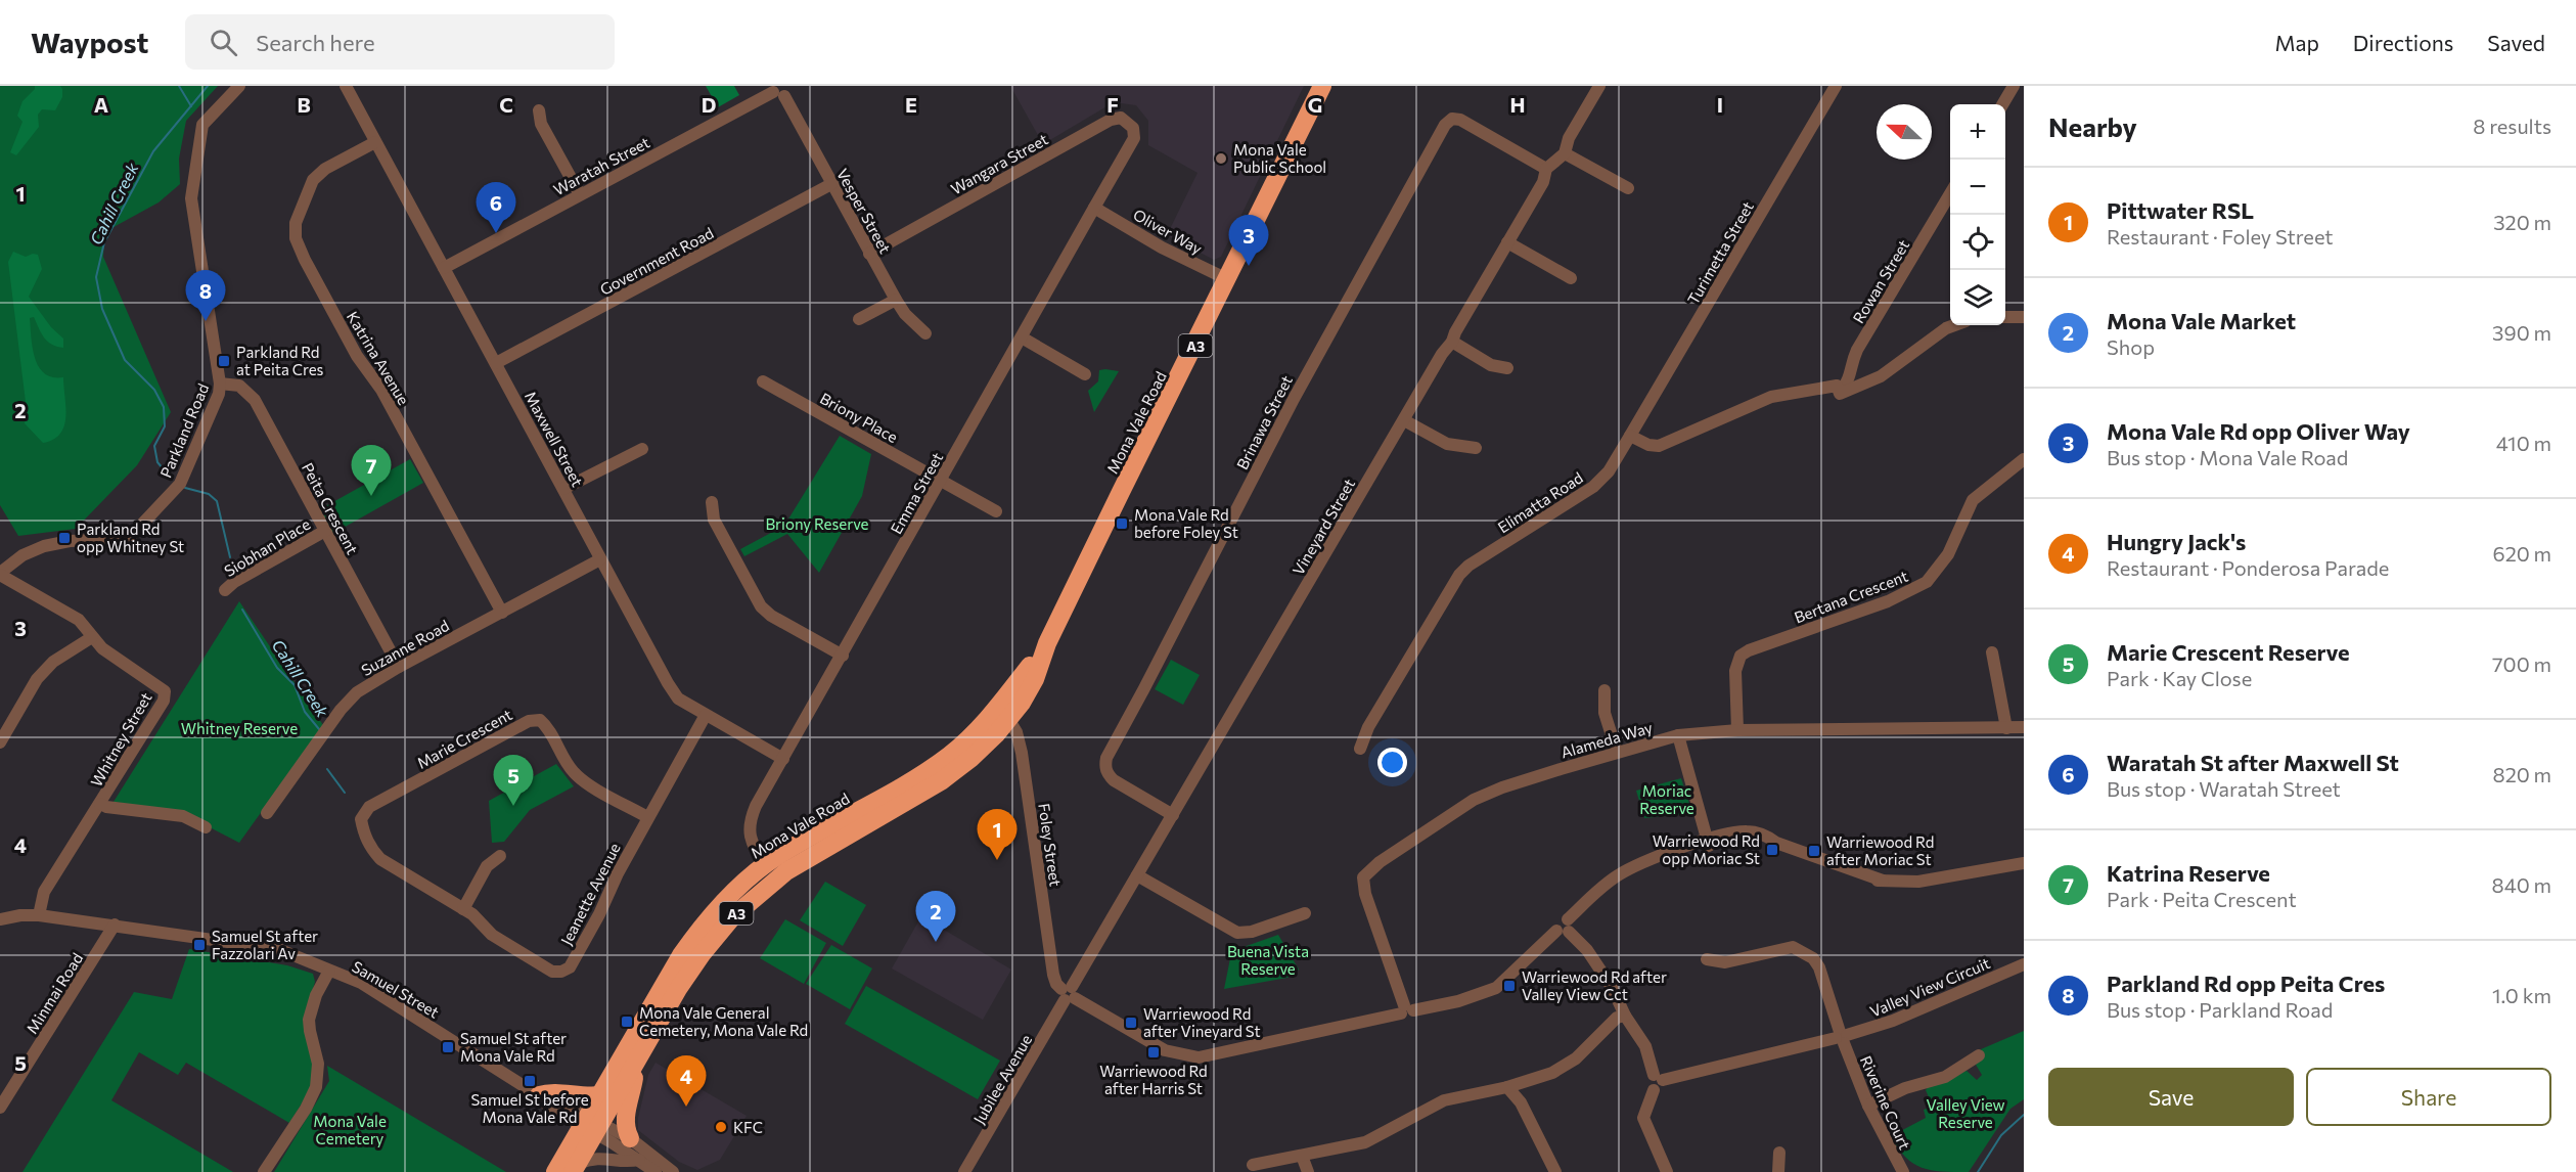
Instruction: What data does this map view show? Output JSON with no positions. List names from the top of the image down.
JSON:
{
  "streets": {
    "highway": ["A3", "Mona Vale Road"],
    "street": [
      "Wangara Street",
      "Waratah Street",
      "Vesper Street",
      "Oliver Way",
      "Turimetta Street",
      "Government Road",
      "Rowan Street",
      "Katrina Avenue",
      "Briony Place",
      "Brinawa Street",
      "Parkland Road",
      "Maxwell Street",
      "Emma Street",
      "Elimatta Road",
      "Peita Crescent",
      "Vineyard Street",
      "Siobhan Place",
      "Bertana Crescent",
      "Suzanne Road",
      "Marie Crescent",
      "Whitney Street",
      "Alameda Way",
      "Foley Street",
      "Jeanette Avenue",
      "Valley View Circuit",
      "Samuel Street",
      "Minmai Road",
      "Jubilee Avenue",
      "Riverine Court"
    ]
  },
  "crossings": [
    ["Wangara Street", "Vesper Street"],
    ["Wangara Street", "Emma Street"],
    ["Waratah Street", "Vesper Street"],
    ["Waratah Street", "Maxwell Street"],
    ["Vesper Street", "Government Road"],
    ["Oliver Way", "Mona Vale Road"],
    ["Oliver Way", "Emma Street"],
    ["Turimetta Street", "Elimatta Road"],
    ["Government Road", "Maxwell Street"],
    ["Katrina Avenue", "Maxwell Street"],
    ["Katrina Avenue", "Suzanne Road"],
    ["Briony Place", "Emma Street"],
    ["Mona Vale Road", "Emma Street"],
    ["Mona Vale Road", "Foley Street"],
    ["Mona Vale Road", "Samuel Street"],
    ["Brinawa Street", "Vineyard Street"],
    ["Parkland Road", "Peita Crescent"],
    ["Parkland Road", "Whitney Street"],
    ["Maxwell Street", "Emma Street"],
    ["Maxwell Street", "Suzanne Road"],
    ["Maxwell Street", "Jeanette Avenue"],
    ["Peita Crescent", "Siobhan Place"],
    ["Peita Crescent", "Suzanne Road"],
    ["Vineyard Street", "Foley Street"],
    ["Vineyard Street", "Jubilee Avenue"],
    ["Bertana Crescent", "Alameda Way"],
    ["Marie Crescent", "Jeanette Avenue"],
    ["Whitney Street", "Samuel Street"],
    ["Foley Street", "Jubilee Avenue"],
    ["Valley View Circuit", "Riverine Court"],
    ["Samuel Street", "Minmai Road"]
  ],
  "water": ["Cahill Creek"],
  "parks": [
    "Briony Reserve",
    "Whitney Reserve",
    "Moriac Reserve",
    "Buena Vista Reserve",
    "Valley View Reserve",
    "Mona Vale Cemetery"
  ],
  "places": {
    "other": ["Mona Vale Public School", "KFC"],
    "transit": [
      "Parkland Rd at Peita Cres",
      "Mona Vale Rd before Foley St",
      "Parkland Rd opp Whitney St",
      "Warriewood Rd opp Moriac St",
      "Warriewood Rd after Moriac St",
      "Samuel St after Fazzolari Av",
      "Warriewood Rd after Valley View Cct",
      "Mona Vale General Cemetery, Mona Vale Rd",
      "Warriewood Rd after Vineyard St",
      "Samuel St after Mona Vale Rd",
      "Warriewood Rd after Harris St",
      "Samuel St before Mona Vale Rd"
    ]
  },
  "north": "left",
  "page": {
    "header": "Waypost",
    "search": "Search here",
    "nav": ["Map", "Directions", "Saved"],
    "heading": ["Nearby", "8 results"],
    "map_buttons": ["+", "−"],
    "list": [
      {
        "mark": "1",
        "name": "Pittwater RSL",
        "note": "Restaurant · Foley Street",
        "value": "320 m"
      },
      {
        "mark": "2",
        "name": "Mona Vale Market",
        "note": "Shop",
        "value": "390 m"
      },
      {
        "mark": "3",
        "name": "Mona Vale Rd opp Oliver Way",
        "note": "Bus stop · Mona Vale Road",
        "value": "410 m"
      },
      {
        "mark": "4",
        "name": "Hungry Jack's",
        "note": "Restaurant · Ponderosa Parade",
        "value": "620 m"
      },
      {
        "mark": "5",
        "name": "Marie Crescent Reserve",
        "note": "Park · Kay Close",
        "value": "700 m"
      },
      {
        "mark": "6",
        "name": "Waratah St after Maxwell St",
        "note": "Bus stop · Waratah Street",
        "value": "820 m"
      },
      {
        "mark": "7",
        "name": "Katrina Reserve",
        "note": "Park · Peita Crescent",
        "value": "840 m"
      },
      {
        "mark": "8",
        "name": "Parkland Rd opp Peita Cres",
        "note": "Bus stop · Parkland Road",
        "value": "1.0 km"
      }
    ],
    "pins": [
      "6",
      "3",
      "8",
      "7",
      "5",
      "1",
      "2",
      "4"
    ],
    "buttons": ["Save", "Share"]
  },
  "grid": {
    "columns": [
      "A",
      "B",
      "C",
      "D",
      "E",
      "F",
      "G",
      "H",
      "I"
    ],
    "rows": [
      "1",
      "2",
      "3",
      "4",
      "5"
    ]
  }
}
